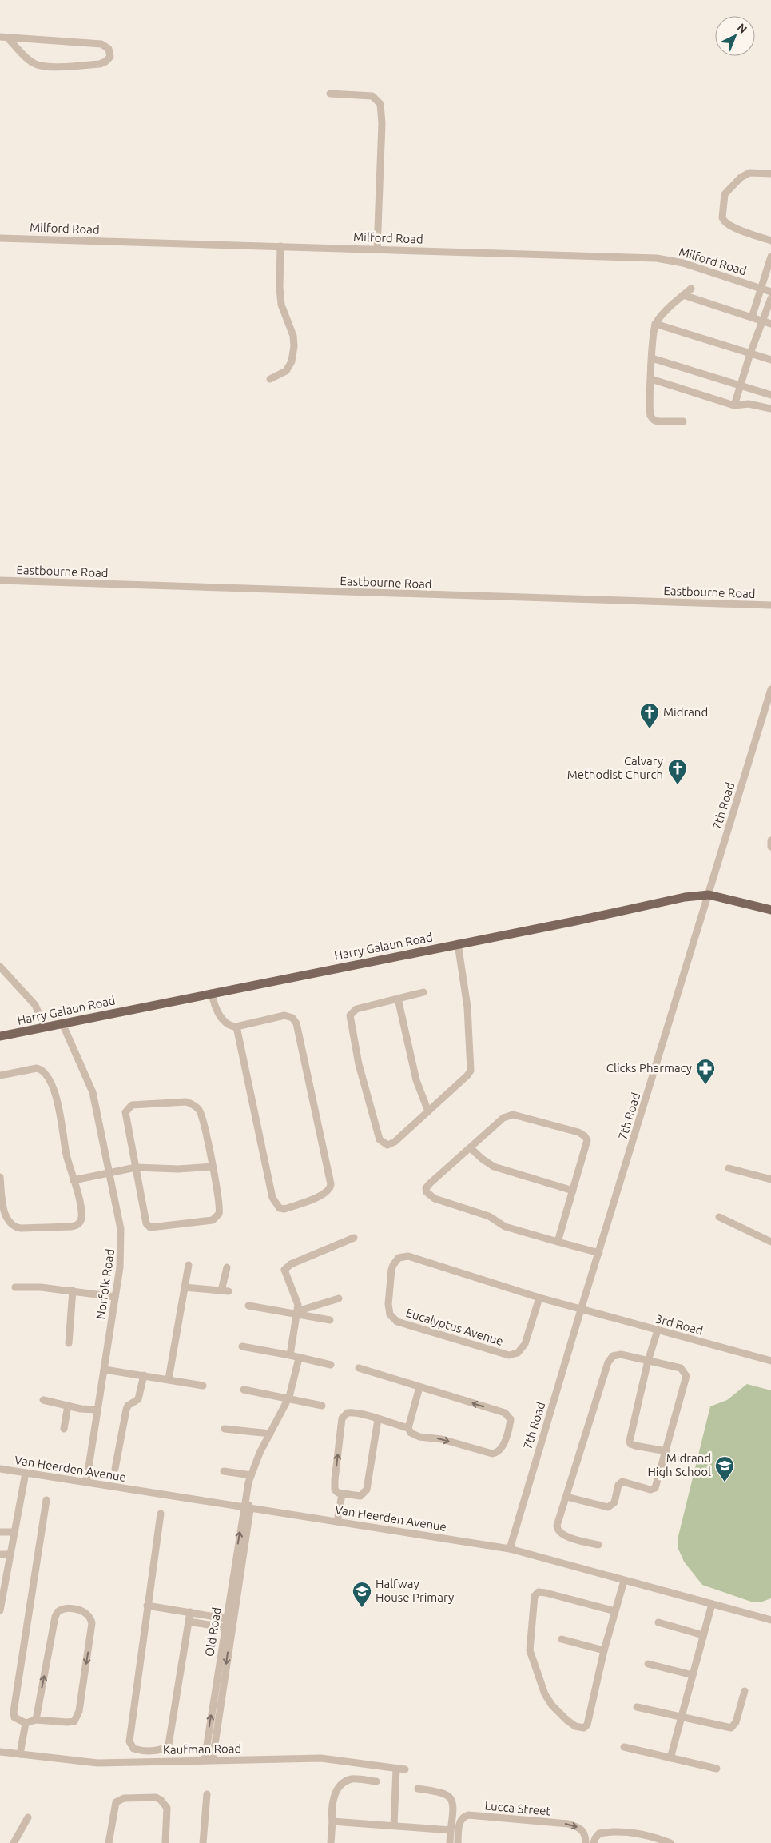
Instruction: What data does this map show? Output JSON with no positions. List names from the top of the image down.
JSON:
{
  "streets": {
    "main road": ["Harry Galaun Road"],
    "street": [
      "Milford Road",
      "Eastbourne Road",
      "7th Road",
      "Norfolk Road",
      "3rd Road",
      "Eucalyptus Avenue",
      "Van Heerden Avenue",
      "Old Road",
      "Kaufman Road",
      "Lucca Street"
    ]
  },
  "crossings": [
    ["7th Road", "Harry Galaun Road"],
    ["7th Road", "3rd Road"],
    ["7th Road", "Eucalyptus Avenue"],
    ["7th Road", "Van Heerden Avenue"],
    ["Harry Galaun Road", "Norfolk Road"],
    ["Norfolk Road", "Van Heerden Avenue"],
    ["3rd Road", "Eucalyptus Avenue"],
    ["Van Heerden Avenue", "Old Road"],
    ["Old Road", "Kaufman Road"]
  ],
  "places": {
    "church": ["Midrand", "Calvary Methodist Church"],
    "pharmacy": ["Clicks Pharmacy"],
    "school or university": ["Midrand High School", "Halfway House Primary"]
  },
  "north": "top right"
}
